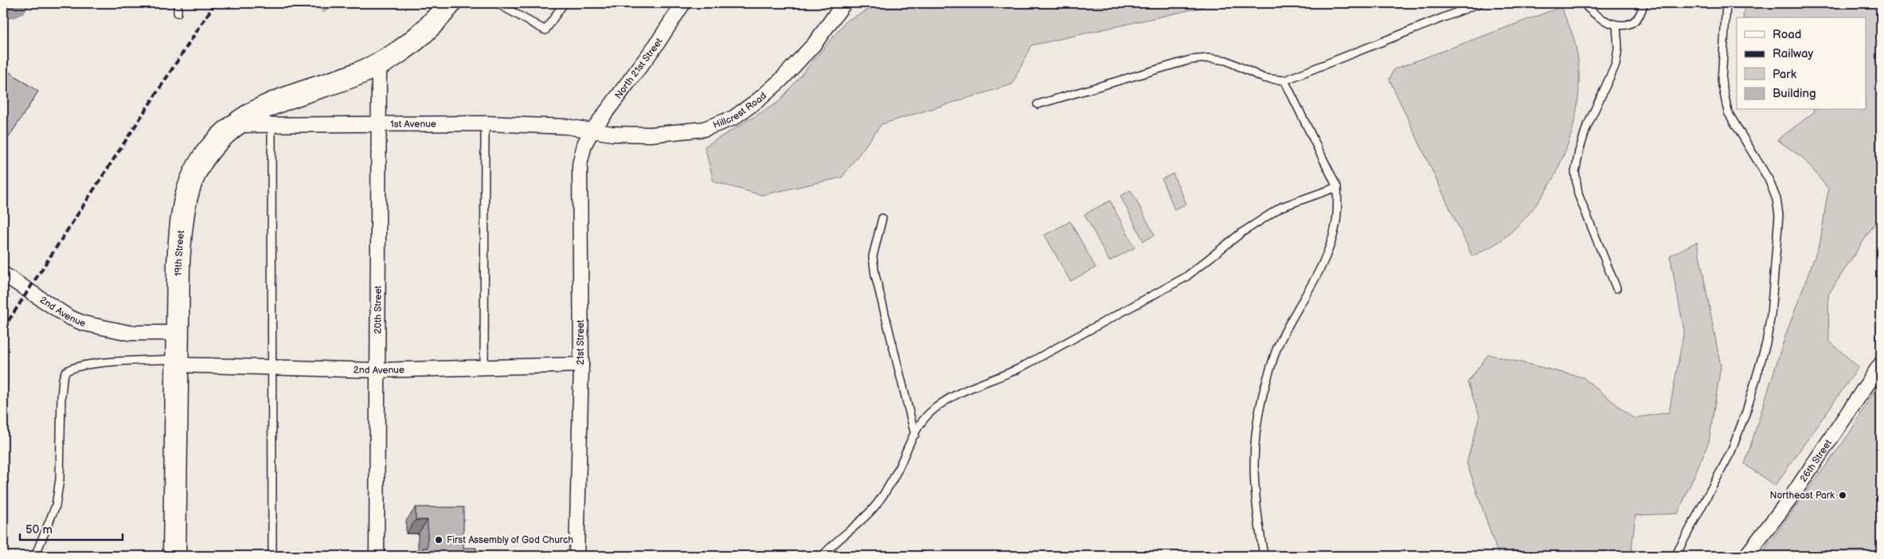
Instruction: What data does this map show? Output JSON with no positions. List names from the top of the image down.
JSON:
{
  "streets": {
    "main road": ["19th Street"],
    "street": [
      "North 21st Street",
      "Hillcrest Road",
      "1st Avenue",
      "20th Street",
      "2nd Avenue",
      "21st Street",
      "26th Street"
    ]
  },
  "crossings": [
    ["North 21st Street", "Hillcrest Road"],
    ["North 21st Street", "1st Avenue"],
    ["North 21st Street", "21st Street"],
    ["Hillcrest Road", "1st Avenue"],
    ["Hillcrest Road", "21st Street"],
    ["1st Avenue", "19th Street"],
    ["1st Avenue", "20th Street"],
    ["1st Avenue", "21st Street"],
    ["19th Street", "20th Street"],
    ["19th Street", "2nd Avenue"],
    ["20th Street", "2nd Avenue"],
    ["2nd Avenue", "21st Street"]
  ],
  "places": ["Northeast Park", "First Assembly of God Church"],
  "legend": [
    "Road",
    "Railway",
    "Park",
    "Building"
  ],
  "scale_bar": "50 m"
}
